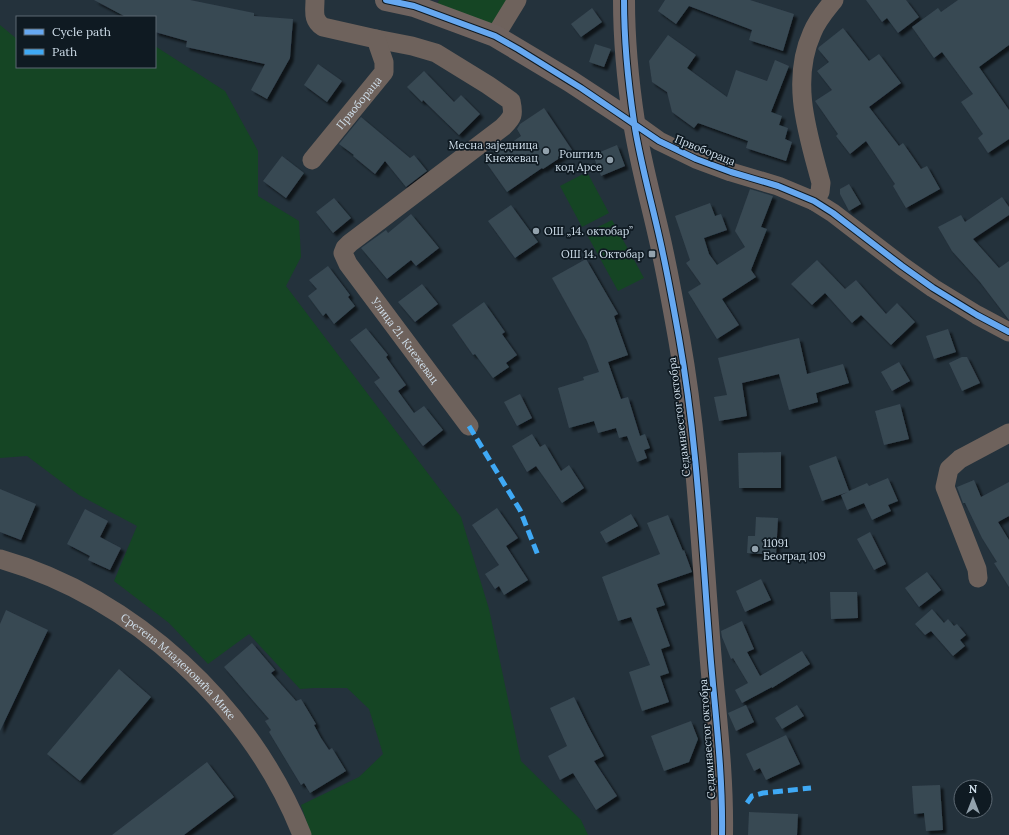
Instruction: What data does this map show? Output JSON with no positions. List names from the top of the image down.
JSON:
{
  "streets": {
    "street": [
      "Првобораца",
      "Улица 21. Кнежевац",
      "Седамнаестог октобра",
      "Сретена Младеновића Мике"
    ]
  },
  "crossings": [
    ["Првобораца", "Улица 21. Кнежевац"],
    ["Првобораца", "Седамнаестог октобра"]
  ],
  "places": {
    "other": [
      "Месна заједница Кнежевац",
      "Роштиљ код Арсе",
      "ОШ „14. октобар”",
      "11091 Београд 109"
    ],
    "transit": ["ОШ 14. Октобар"]
  },
  "legend": ["Cycle path", "Path"],
  "north": "top"
}
